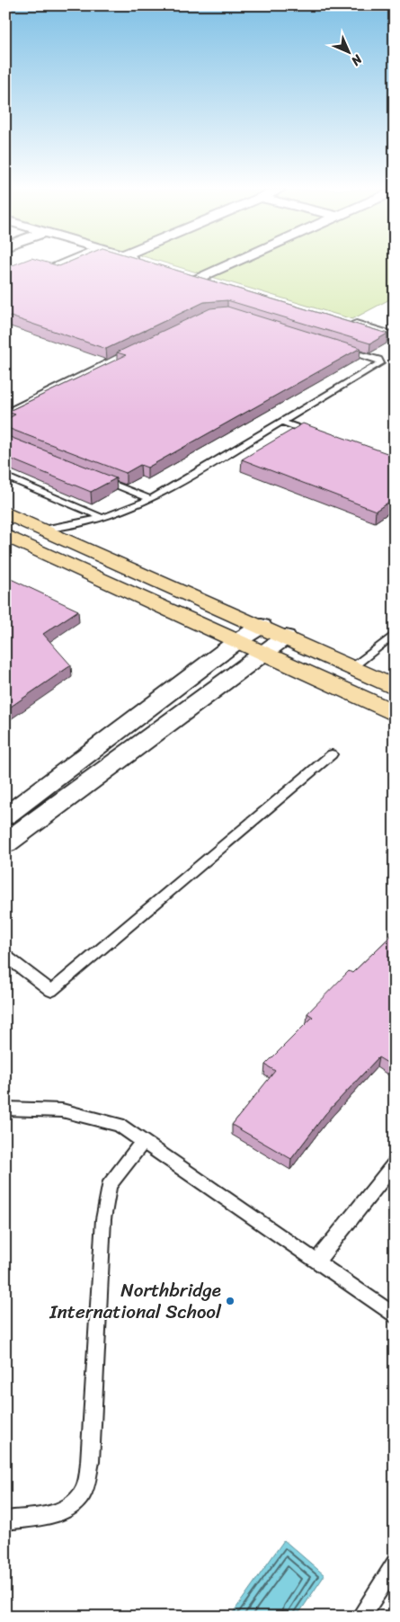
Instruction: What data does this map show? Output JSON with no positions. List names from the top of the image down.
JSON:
{
  "places": ["Northbridge International School"],
  "north": "bottom right"
}
